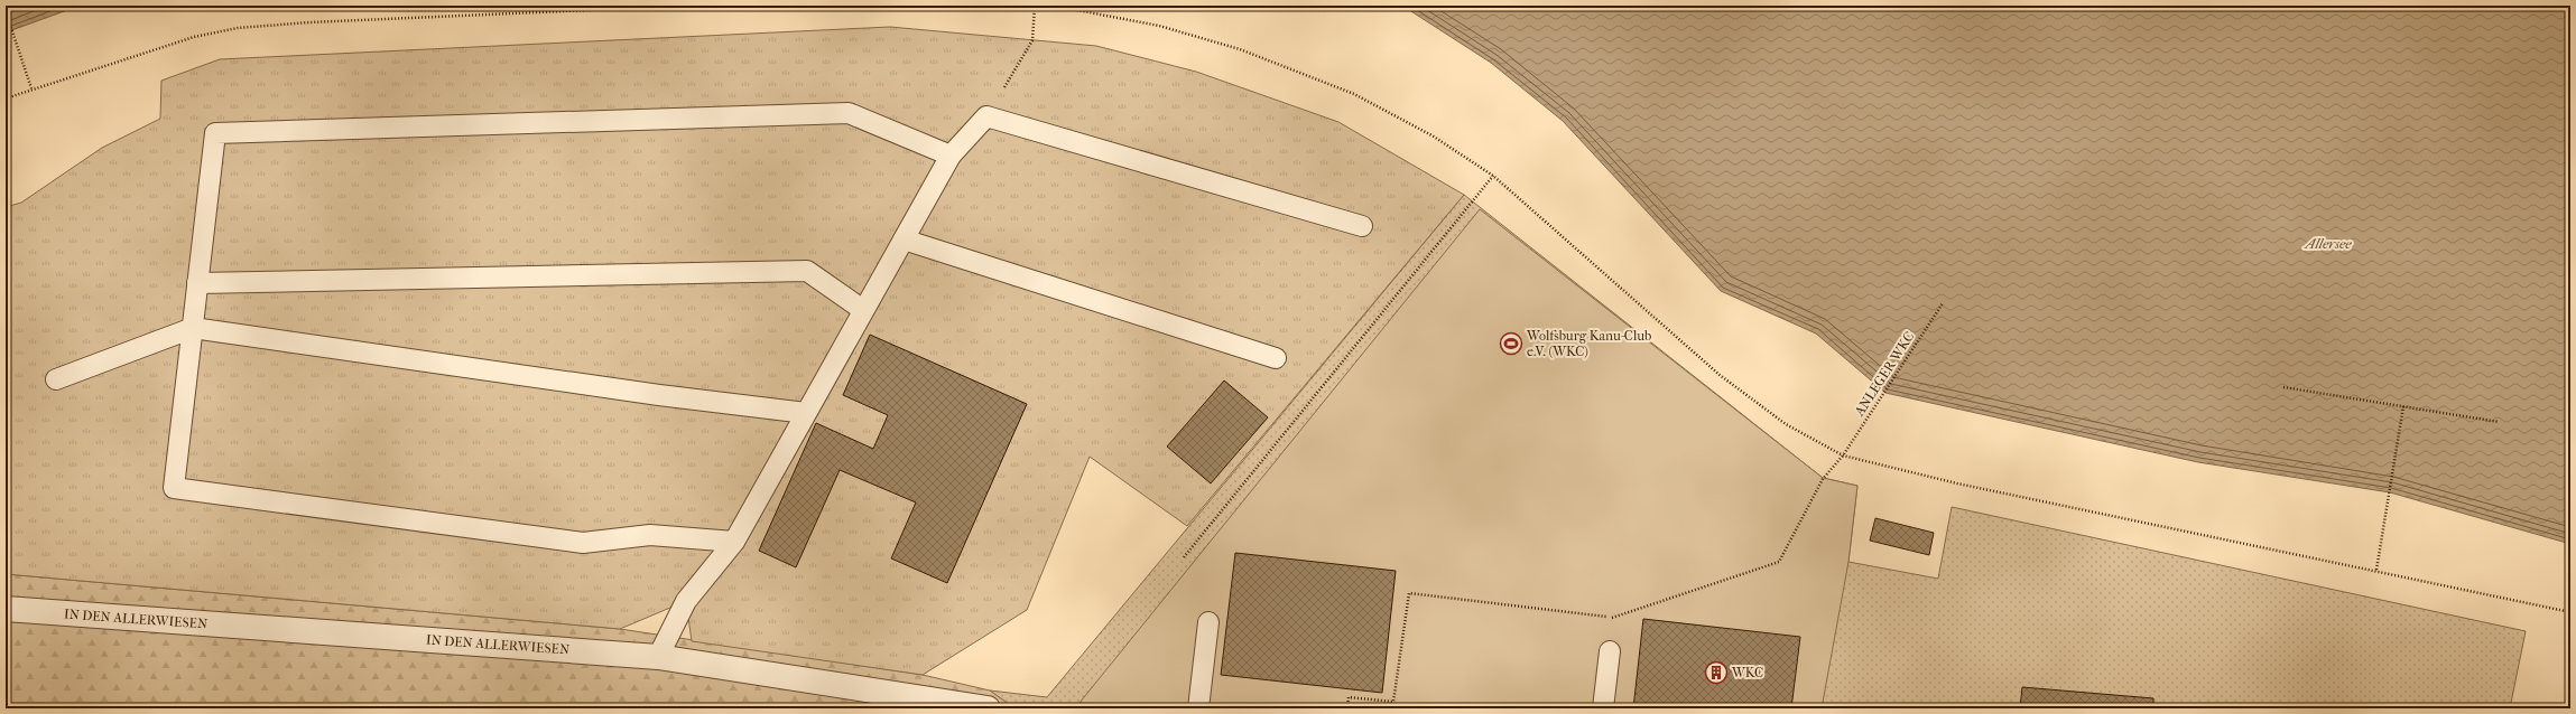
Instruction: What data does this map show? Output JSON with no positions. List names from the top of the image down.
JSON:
{
  "streets": {
    "street": ["IN DEN ALLERWIESEN"],
    "path": ["ANLEGER WKC"]
  },
  "water": ["Allersee"],
  "places": {
    "sports": ["Wolfsburg Kanu-Club e.V. (WKC)"],
    "building": ["WKC"]
  }
}
